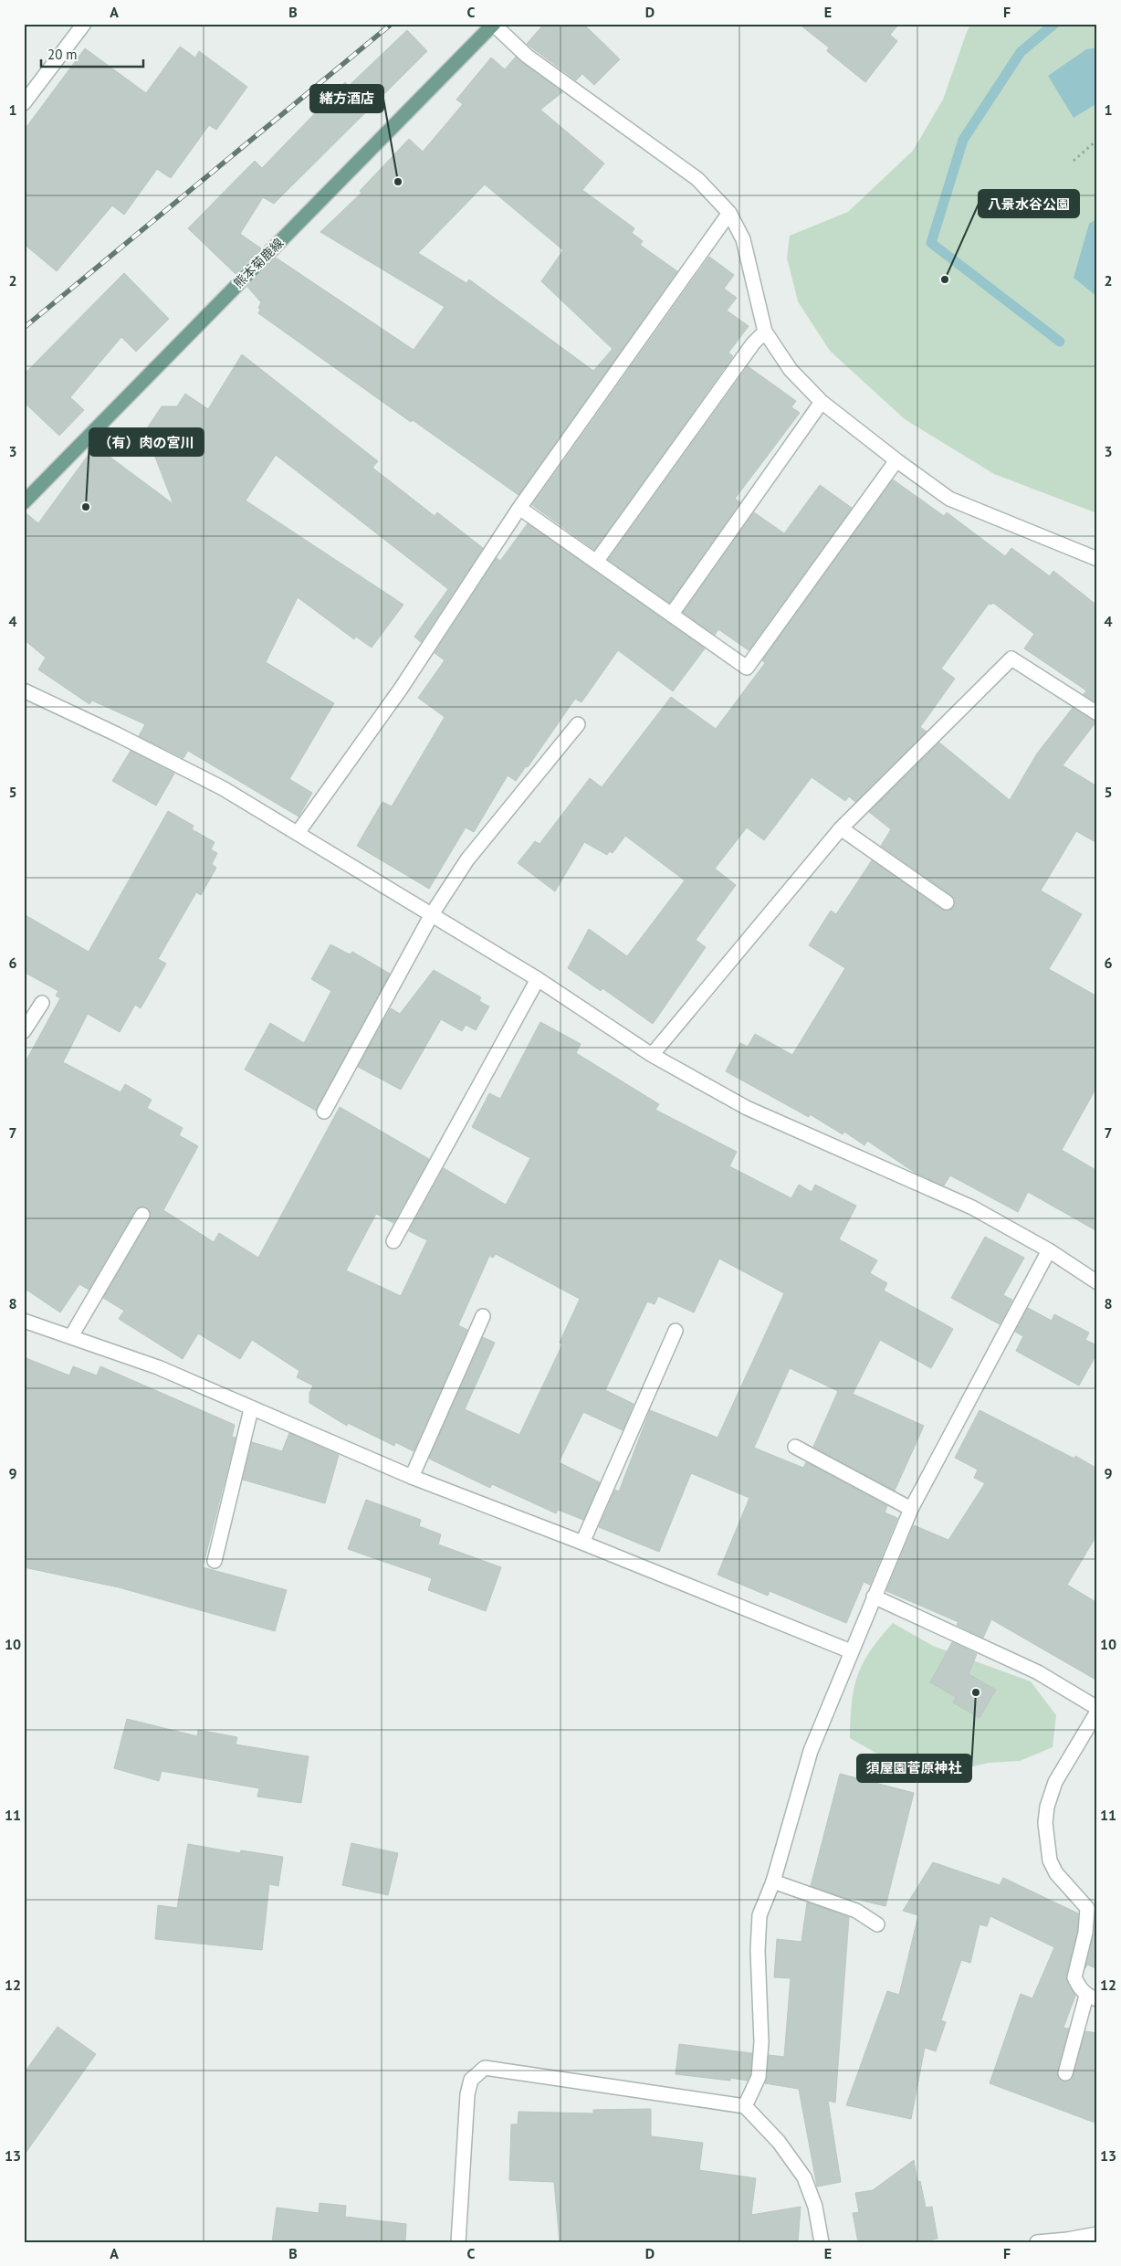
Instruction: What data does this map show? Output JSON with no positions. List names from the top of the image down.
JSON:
{
  "streets": {
    "main road": ["熊本菊鹿線"]
  },
  "places": [
    "緒方酒店",
    "八景水谷公園",
    "（有）肉の宮川",
    "須屋園菅原神社"
  ],
  "scale_bar": "20 m",
  "grid": {
    "columns": [
      "A",
      "B",
      "C",
      "D",
      "E",
      "F"
    ],
    "rows": [
      "1",
      "2",
      "3",
      "4",
      "5",
      "6",
      "7",
      "8",
      "9",
      "10",
      "11",
      "12",
      "13"
    ]
  }
}
